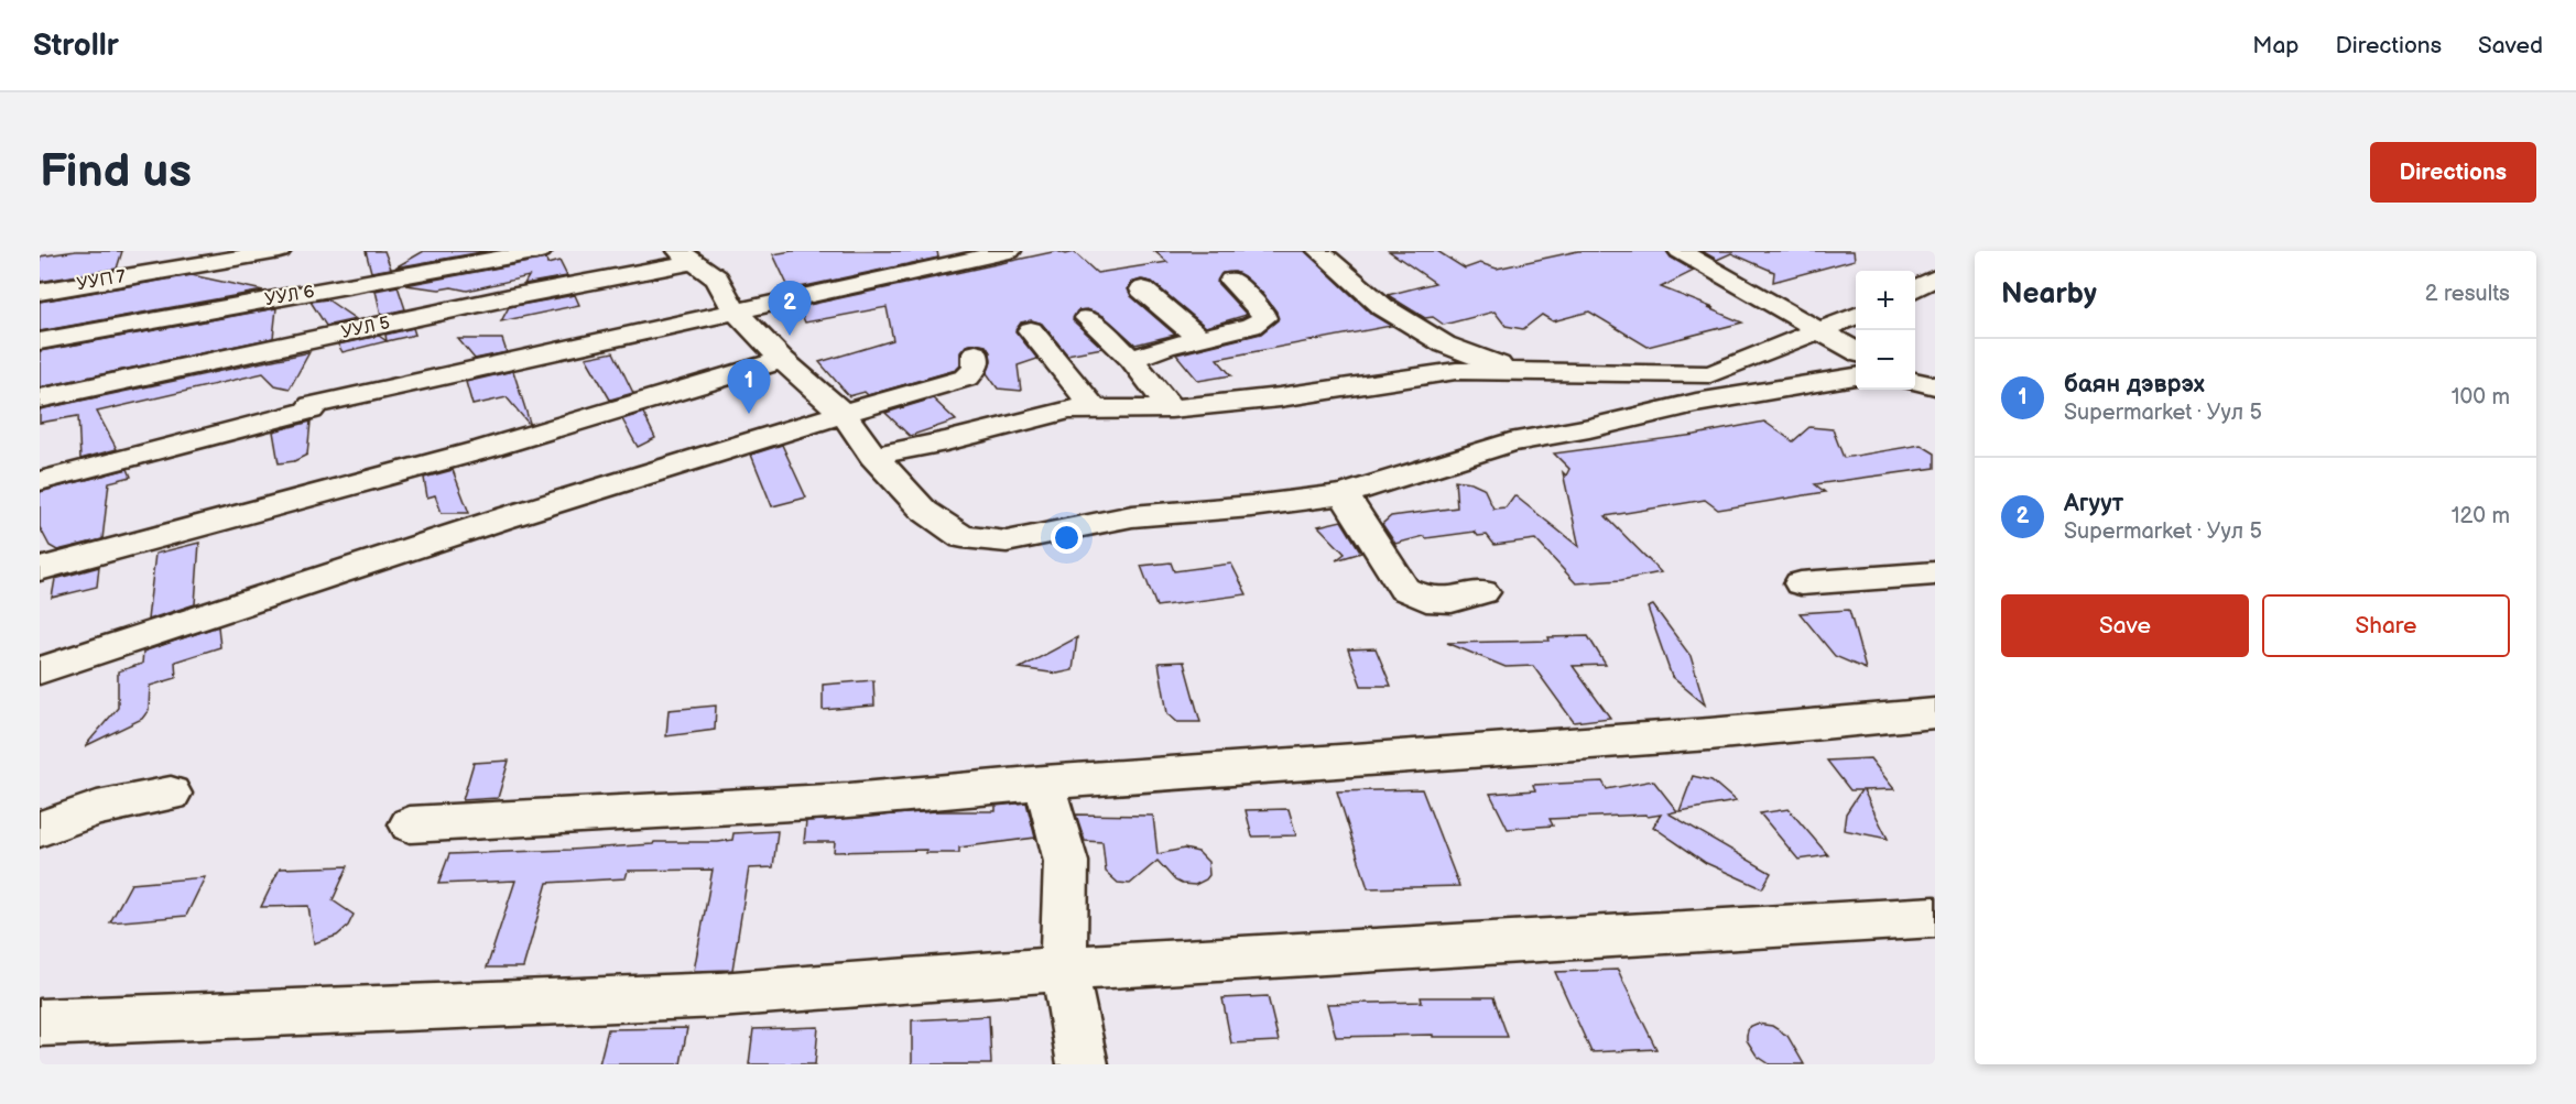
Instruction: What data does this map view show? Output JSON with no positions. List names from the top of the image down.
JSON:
{
  "streets": {
    "street": ["УУП 7", "УУЛ 6", "УУЛ 5"]
  },
  "page": {
    "header": "Strollr",
    "nav": ["Map", "Directions", "Saved"],
    "buttons": [
      "Directions",
      ["Save", "Share"]
    ],
    "title": "Find us",
    "heading": ["Nearby", "2 results"],
    "map_buttons": ["+", "−"],
    "pins": ["2", "1"],
    "list": [
      {
        "mark": "1",
        "name": "баян дэврэх",
        "note": "Supermarket · Уул 5",
        "value": "100 m"
      },
      {
        "mark": "2",
        "name": "Агуут",
        "note": "Supermarket · Уул 5",
        "value": "120 m"
      }
    ]
  }
}
